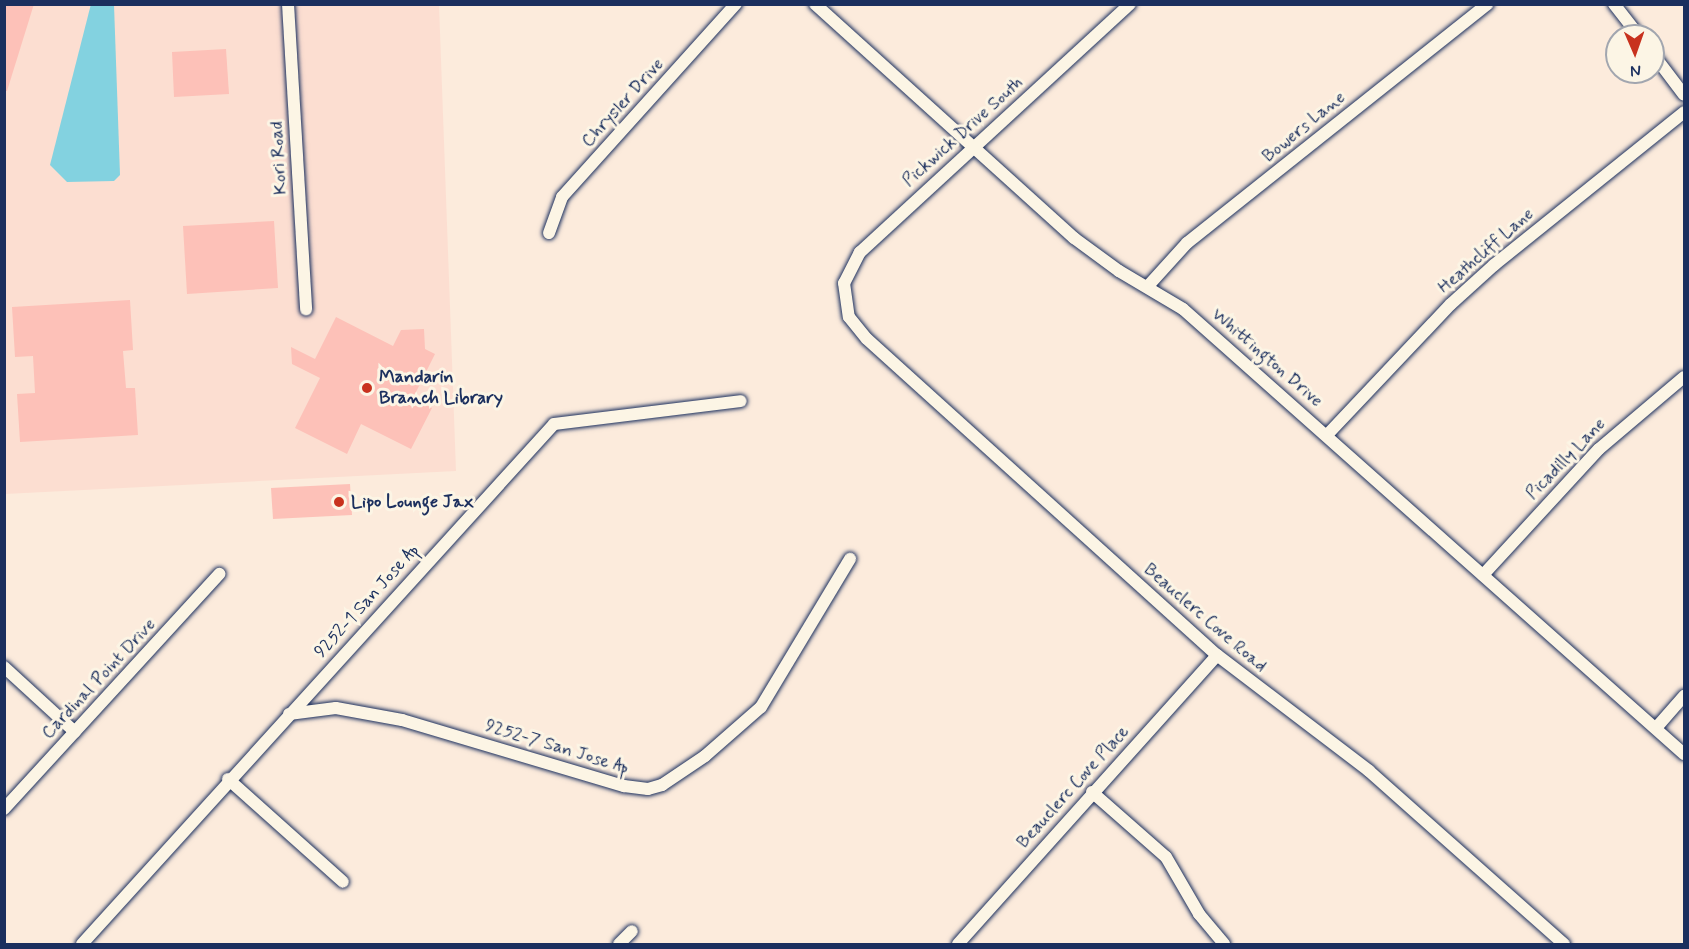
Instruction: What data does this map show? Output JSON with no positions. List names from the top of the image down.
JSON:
{
  "streets": {
    "street": [
      "Chrysler Drive",
      "Bowers Lane",
      "Pickwick Drive South",
      "Kori Road",
      "Heathcliff Lane",
      "Whittington Drive",
      "Picadilly Lane",
      "9252-1 San Jose Ap",
      "Beauclerc Cove Road",
      "Cardinal Point Drive",
      "9252-7 San Jose Ap",
      "Beauclerc Cove Place"
    ]
  },
  "crossings": [
    ["Bowers Lane", "Whittington Drive"],
    ["Pickwick Drive South", "Whittington Drive"],
    ["Pickwick Drive South", "Beauclerc Cove Road"],
    ["Heathcliff Lane", "Whittington Drive"],
    ["Whittington Drive", "Picadilly Lane"],
    ["9252-1 San Jose Ap", "9252-7 San Jose Ap"],
    ["Beauclerc Cove Road", "Beauclerc Cove Place"]
  ],
  "places": ["Mandarin Branch Library", "Lipo Lounge Jax"],
  "north": "bottom"
}
